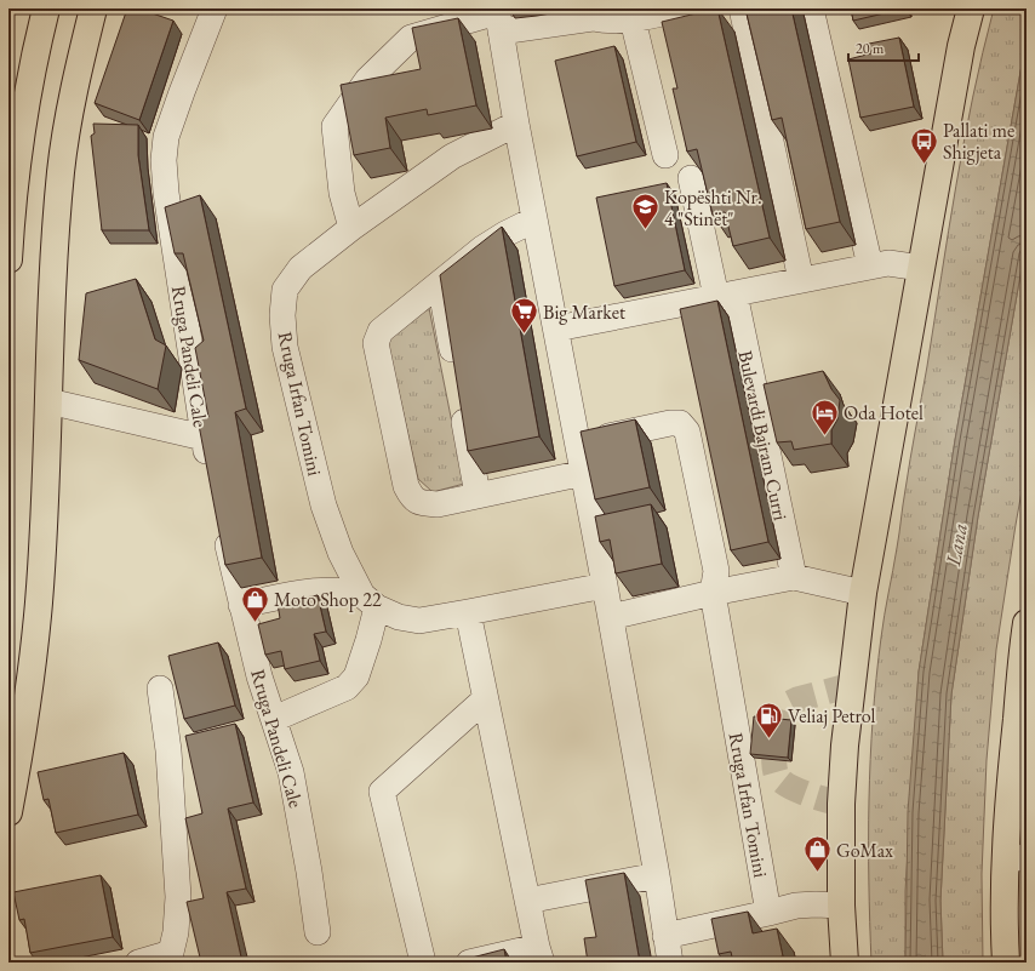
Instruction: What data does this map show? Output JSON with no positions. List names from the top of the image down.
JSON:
{
  "streets": {
    "street": ["Rruga Pandeli Cale", "Rruga Irfan Tomini", "Bulevardi Bajram Curri"]
  },
  "water": ["Lana"],
  "places": {
    "bus stop": ["Pallati me Shigjeta"],
    "school or university": ["Kopështi Nr. 4 \"Stinët\""],
    "supermarket": ["Big Market"],
    "hotel": ["Oda Hotel"],
    "shop": ["Moto Shop 22", "GoMax"],
    "fuel station": ["Veliaj Petrol"]
  },
  "scale_bar": "20 m"
}
